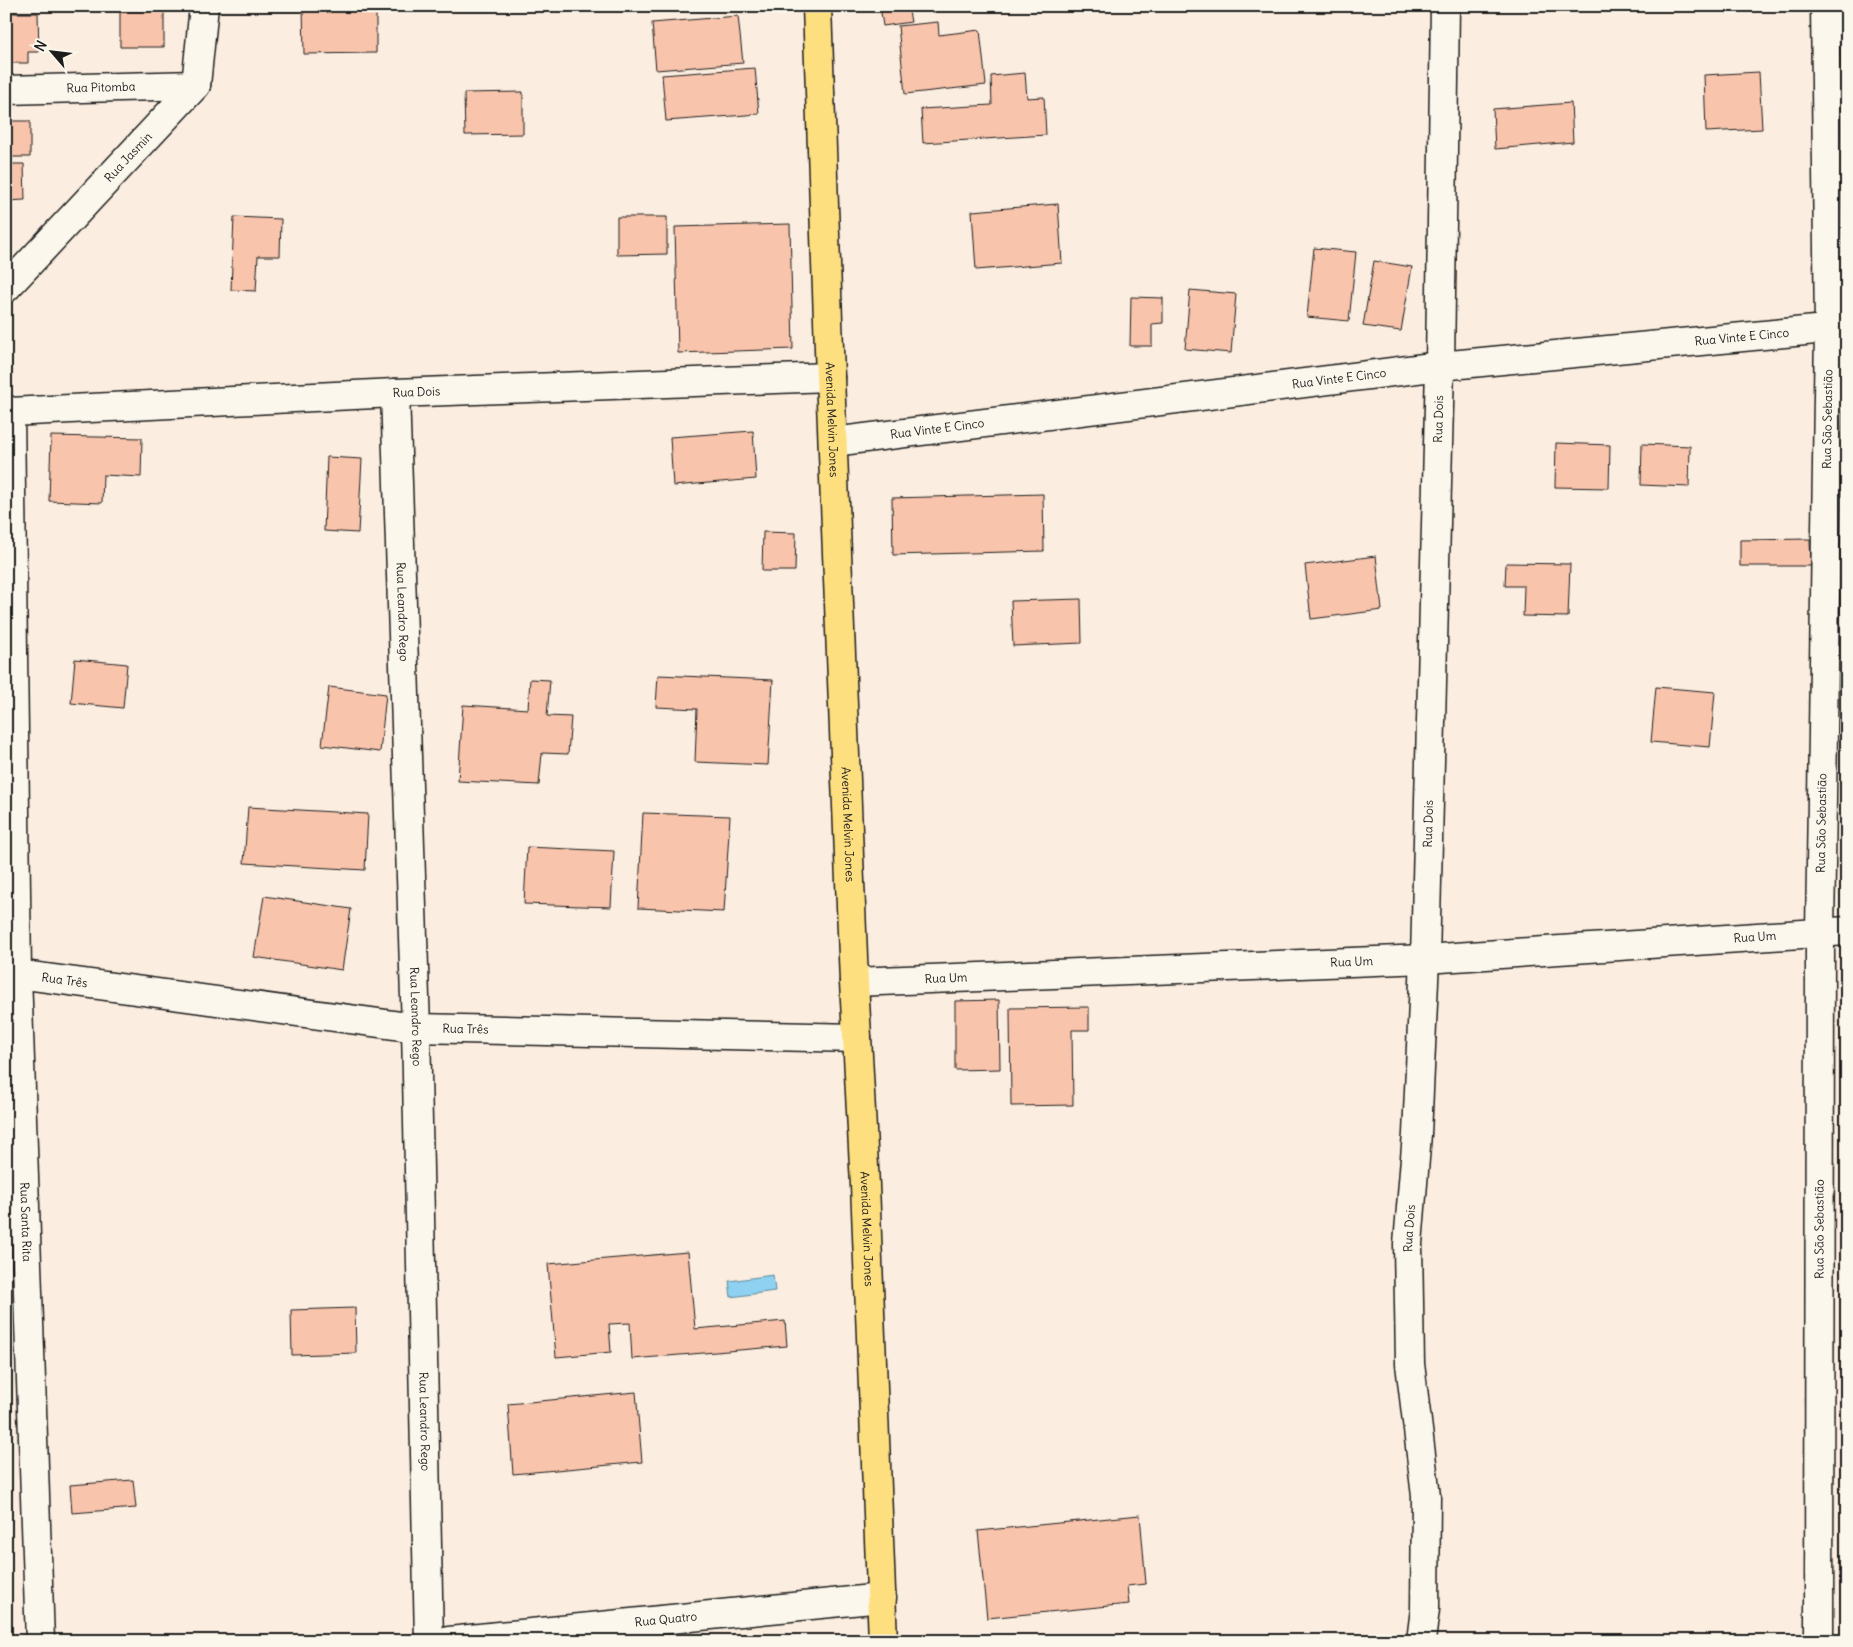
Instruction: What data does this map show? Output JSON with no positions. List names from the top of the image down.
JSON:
{
  "streets": {
    "main road": ["Avenida Melvin Jones"],
    "street": [
      "Rua Pitomba",
      "Rua Jasmin",
      "Rua Vinte E Cinco",
      "Rua Dois",
      "Rua São Sebastião",
      "Rua Leandro Rego",
      "Rua Um",
      "Rua Três",
      "Rua Santa Rita",
      "Rua Quatro"
    ]
  },
  "crossings": [
    ["Rua Pitomba", "Rua Jasmin"],
    ["Rua Vinte E Cinco", "Rua Dois"],
    ["Rua Vinte E Cinco", "Avenida Melvin Jones"],
    ["Rua Vinte E Cinco", "Rua São Sebastião"],
    ["Rua Dois", "Avenida Melvin Jones"],
    ["Rua Dois", "Rua Leandro Rego"],
    ["Rua Dois", "Rua Um"],
    ["Rua Dois", "Rua Santa Rita"],
    ["Avenida Melvin Jones", "Rua Um"],
    ["Avenida Melvin Jones", "Rua Três"],
    ["Avenida Melvin Jones", "Rua Quatro"],
    ["Rua São Sebastião", "Rua Um"],
    ["Rua Leandro Rego", "Rua Três"],
    ["Rua Três", "Rua Santa Rita"]
  ],
  "north": "top left"
}
